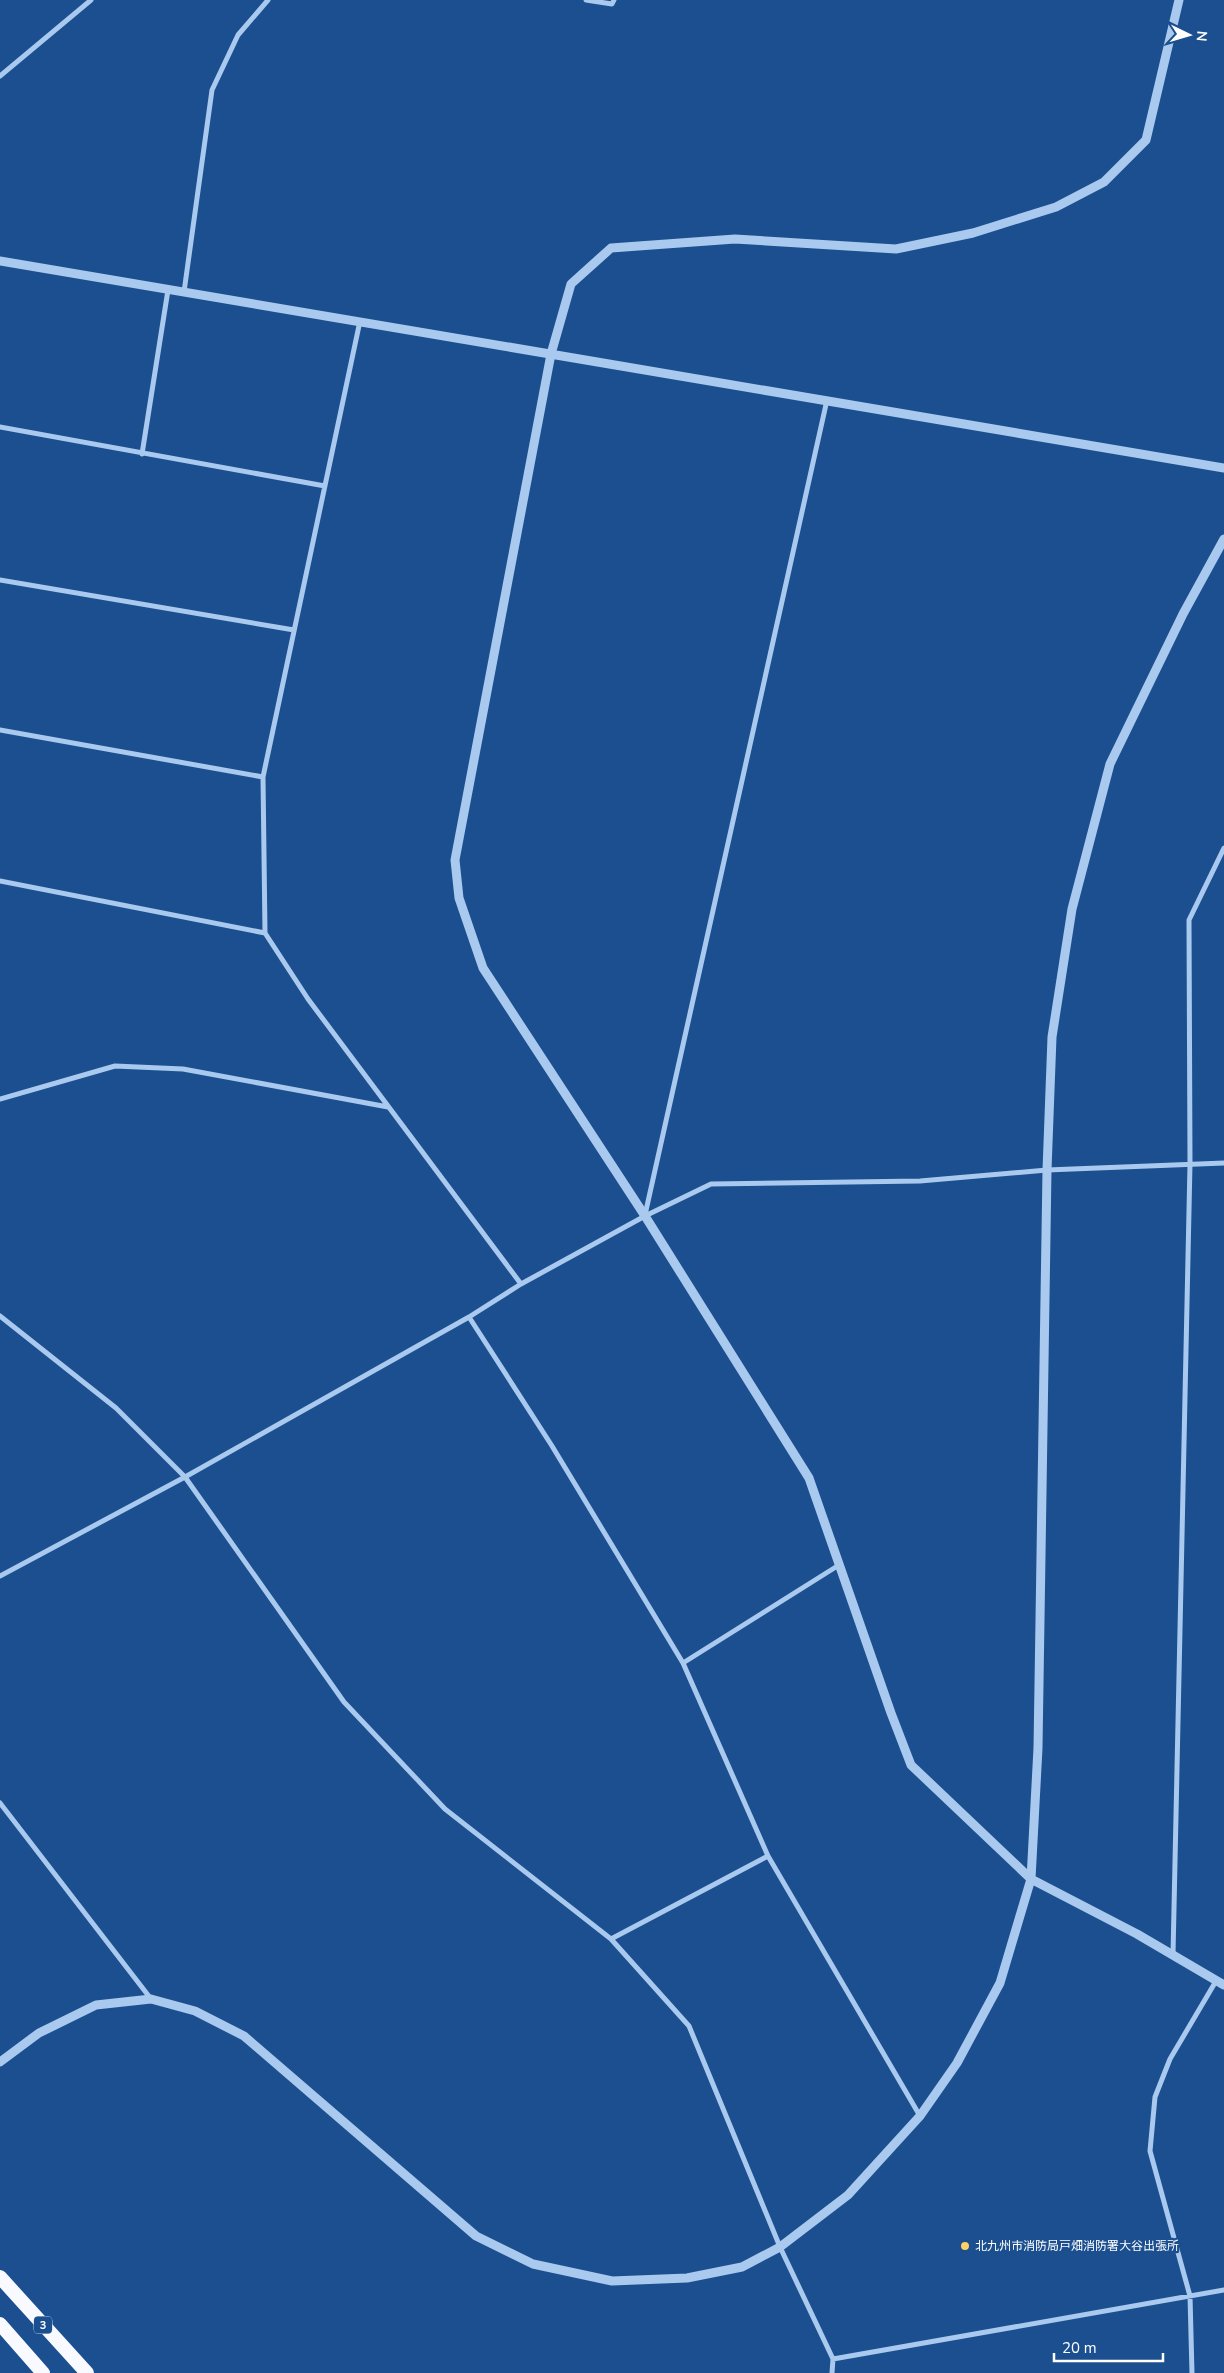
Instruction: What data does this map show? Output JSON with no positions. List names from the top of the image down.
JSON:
{
  "streets": {
    "highway": ["3"]
  },
  "places": ["北九州市消防局戸畑消防署大谷出張所"],
  "scale_bar": "20 m",
  "north": "right"
}
